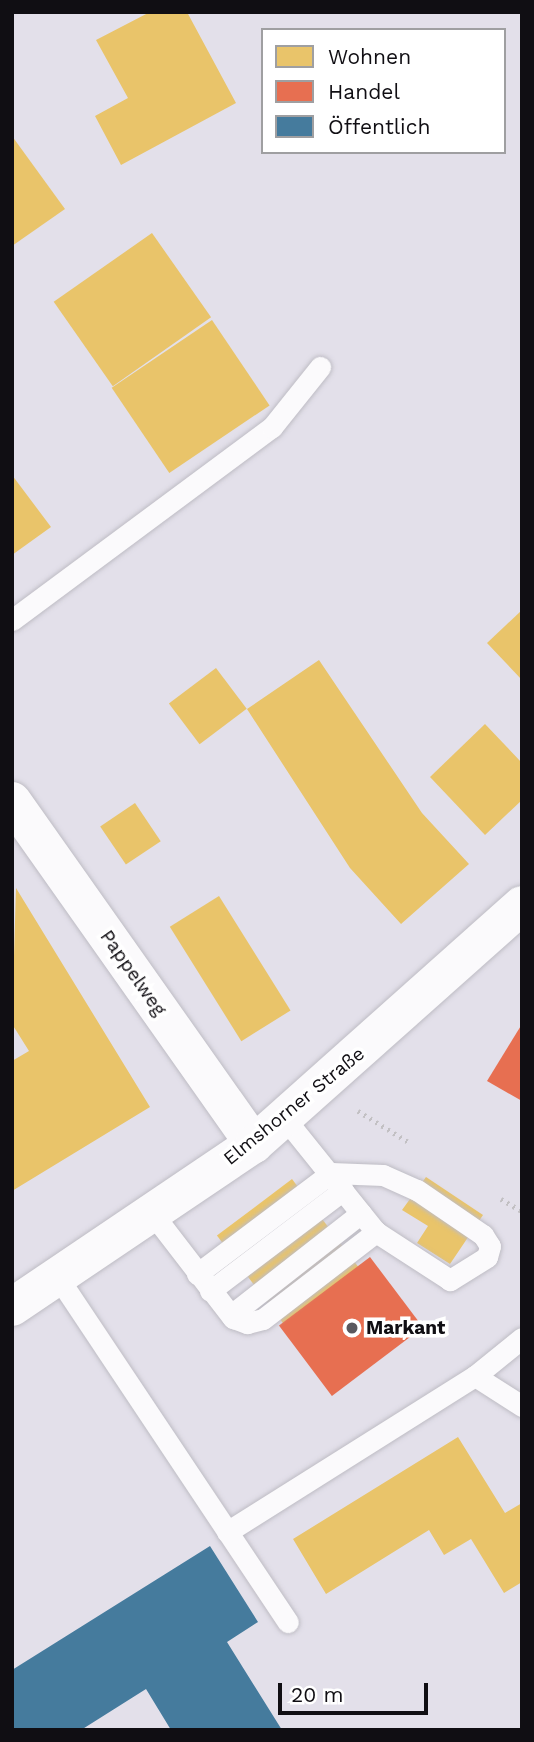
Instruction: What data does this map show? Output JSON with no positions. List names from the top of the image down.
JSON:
{
  "streets": {
    "main road": ["Pappelweg", "Elmshorner Straße"]
  },
  "crossings": [
    ["Pappelweg", "Elmshorner Straße"]
  ],
  "places": ["Markant"],
  "legend": ["Wohnen", "Handel", "Öffentlich"],
  "scale_bar": "20 m"
}
